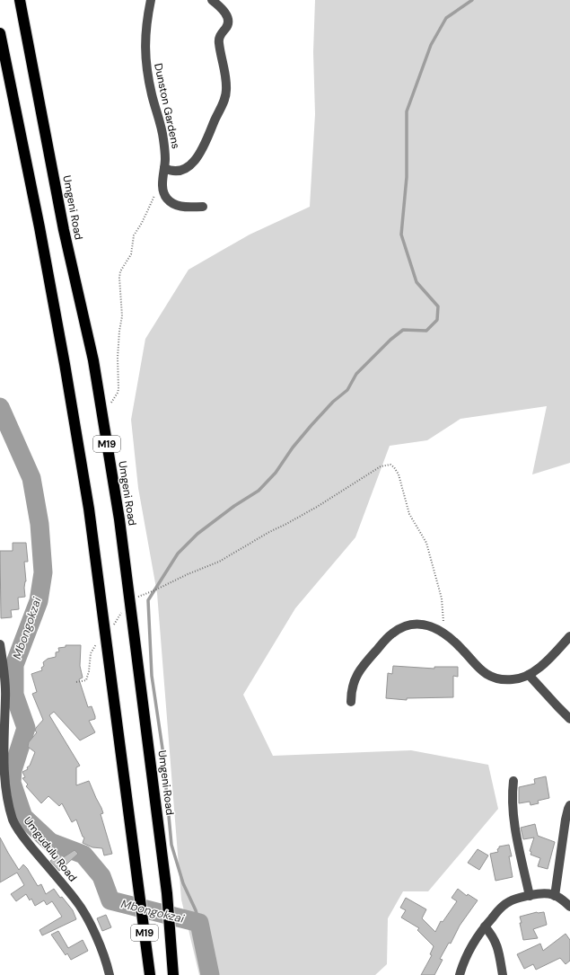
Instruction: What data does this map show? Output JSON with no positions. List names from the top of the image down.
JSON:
{
  "streets": {
    "highway": ["Umgeni Road", "M19"],
    "street": ["Dunston Gardens", "Umgudulu Road"]
  },
  "water": ["Mbongokzai"]
}
